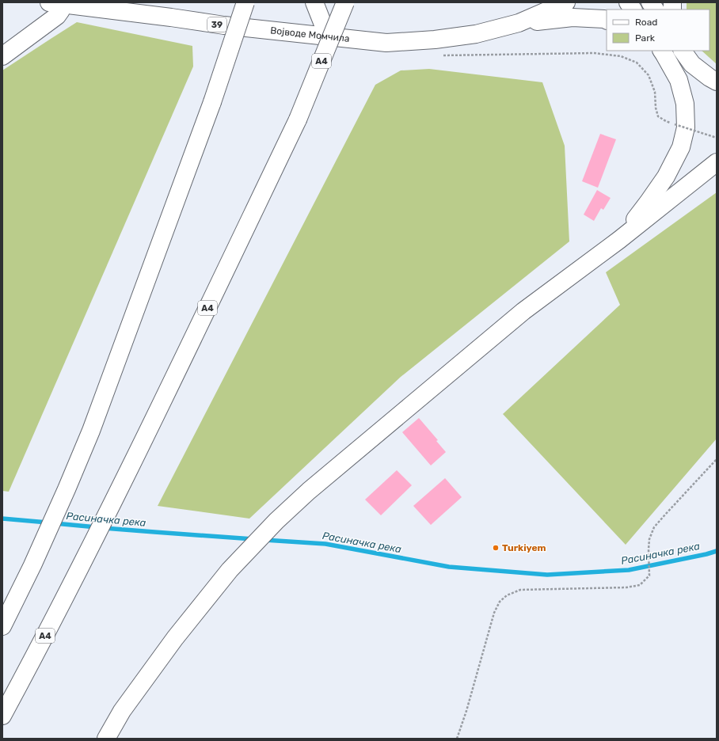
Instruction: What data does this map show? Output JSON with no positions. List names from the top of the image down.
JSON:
{
  "streets": {
    "main road": ["39", "Војводе Момчила", "A4"]
  },
  "water": ["Расиначка река"],
  "places": ["Turkiyem"],
  "legend": ["Road", "Park"]
}
